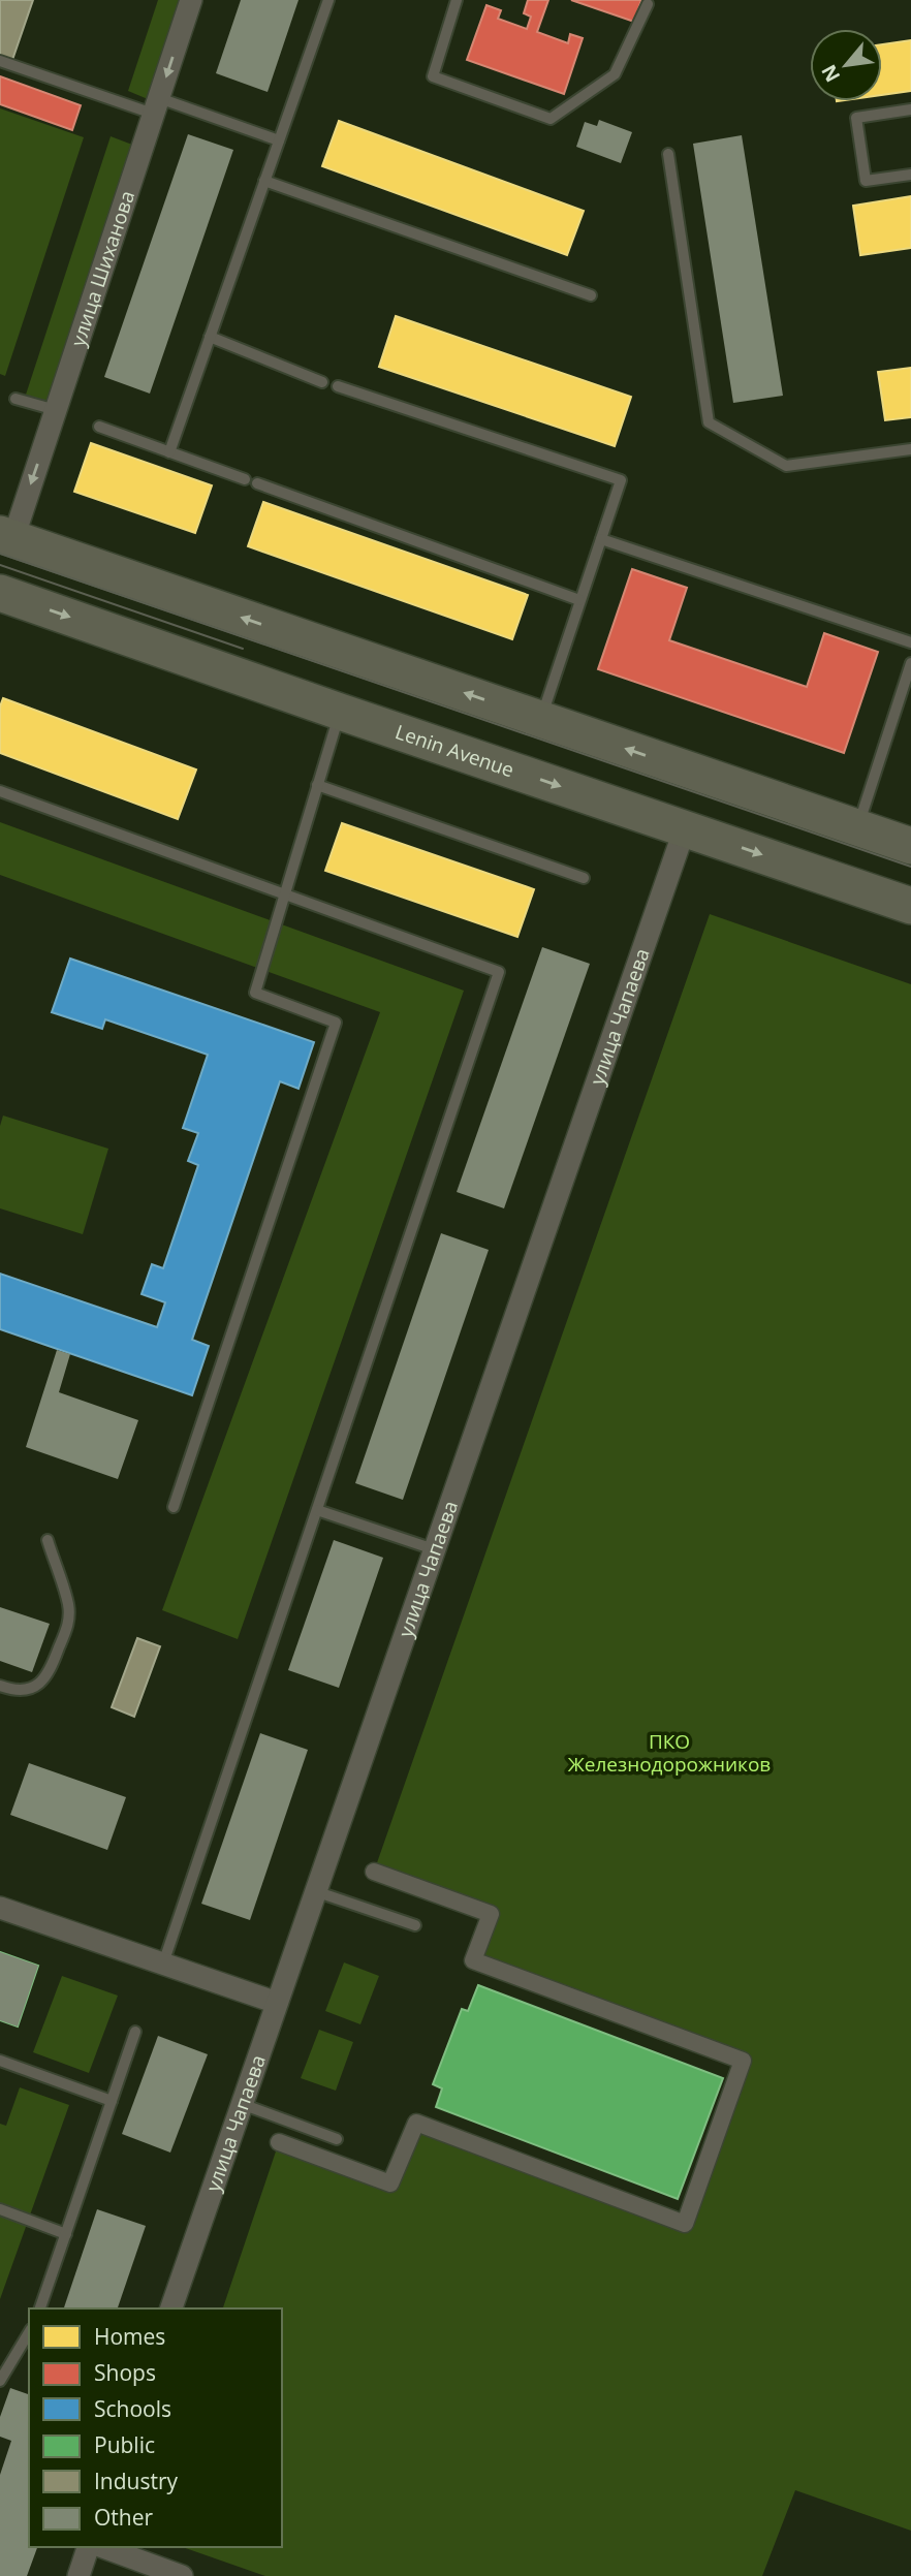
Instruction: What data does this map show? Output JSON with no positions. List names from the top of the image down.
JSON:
{
  "streets": {
    "highway": ["Lenin Avenue"],
    "street": ["улица Шиханова", "улица Чапаева"]
  },
  "crossings": [
    ["Lenin Avenue", "улица Чапаева"]
  ],
  "one_way": ["улица Шиханова"],
  "parks": ["ПКО Железнодорожников"],
  "legend": [
    "Homes",
    "Shops",
    "Schools",
    "Public",
    "Industry",
    "Other"
  ],
  "north": "bottom left"
}
